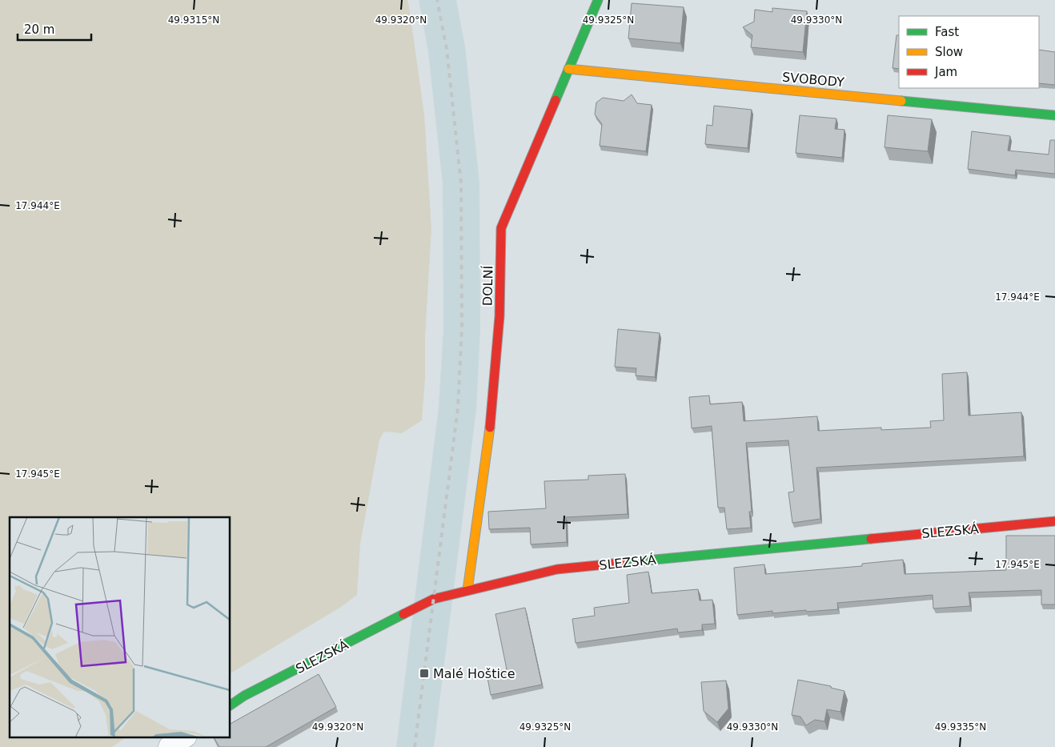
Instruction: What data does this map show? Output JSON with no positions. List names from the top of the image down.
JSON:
{
  "streets": {
    "street": ["SVOBODY", "DOLNÍ", "SLEZSKÁ"]
  },
  "crossings": [
    ["SVOBODY", "DOLNÍ"],
    ["DOLNÍ", "SLEZSKÁ"]
  ],
  "places": {
    "transit": ["Malé Hoštice"]
  },
  "legend": ["Fast", "Slow", "Jam"],
  "scale_bar": "20 m",
  "coordinates": [
    "49.9315°N",
    "49.9320°N",
    "49.9325°N",
    "49.9330°N",
    "17.944°E",
    "17.945°E",
    "49.9335°N"
  ]
}
